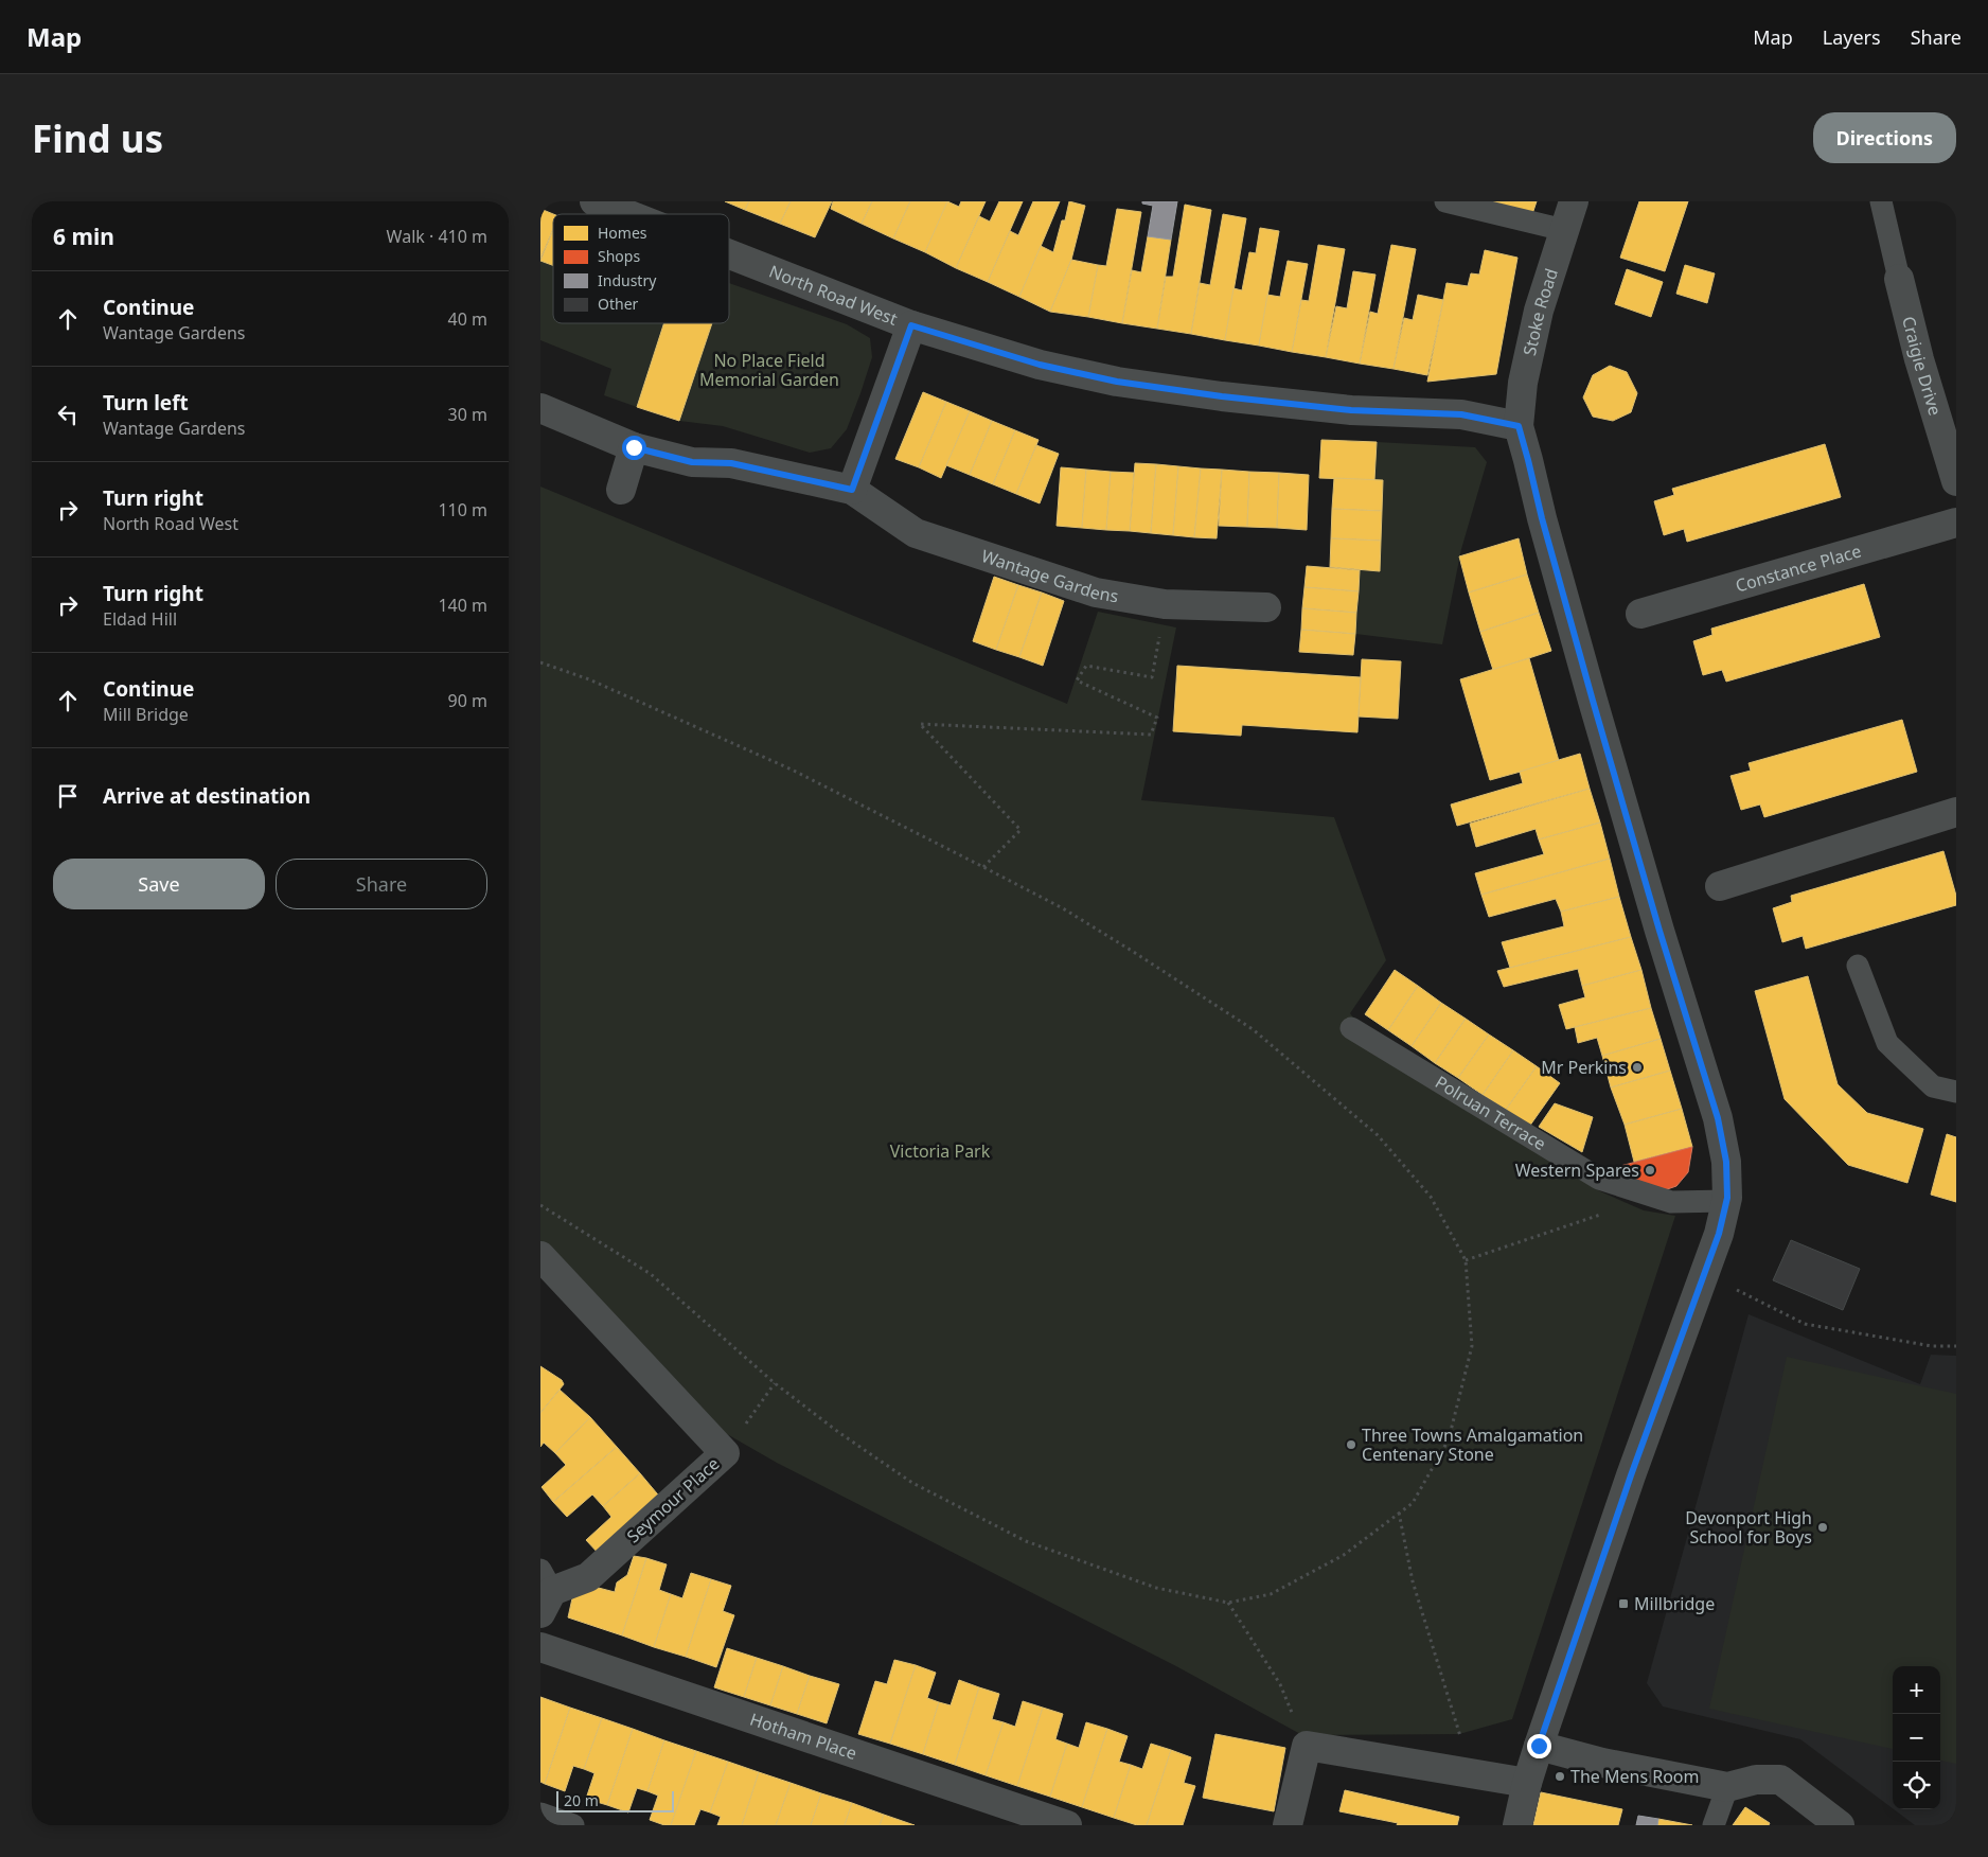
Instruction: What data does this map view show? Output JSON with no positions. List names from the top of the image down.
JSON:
{
  "streets": {
    "street": [
      "North Road West",
      "Stoke Road",
      "Craigie Drive",
      "Constance Place",
      "Wantage Gardens",
      "Seymour Place",
      "Hotham Place"
    ],
    "lane": ["Polruan Terrace"]
  },
  "crossings": [
    ["North Road West", "Stoke Road"]
  ],
  "parks": ["No Place Field Memorial Garden", "Victoria Park"],
  "places": {
    "other": [
      "Mr Perkins",
      "Western Spares",
      "Three Towns Amalgamation Centenary Stone",
      "Devonport High School for Boys",
      "The Mens Room"
    ],
    "transit": ["Millbridge"]
  },
  "legend": [
    "Homes",
    "Shops",
    "Industry",
    "Other"
  ],
  "scale_bar": "20 m",
  "page": {
    "header": "Map",
    "nav": ["Map", "Layers", "Share"],
    "buttons": [
      "Directions",
      ["Save", "Share"]
    ],
    "title": "Find us",
    "heading": ["6 min", "Walk · 410 m"],
    "list": [
      ["Continue", "Wantage Gardens", "40 m"],
      ["Turn left", "Wantage Gardens", "30 m"],
      ["Turn right", "North Road West", "110 m"],
      ["Turn right", "Eldad Hill", "140 m"],
      ["Continue", "Mill Bridge", "90 m"],
      "Arrive at destination"
    ],
    "map_buttons": ["+", "−"],
    "scale": "20 m"
  }
}
